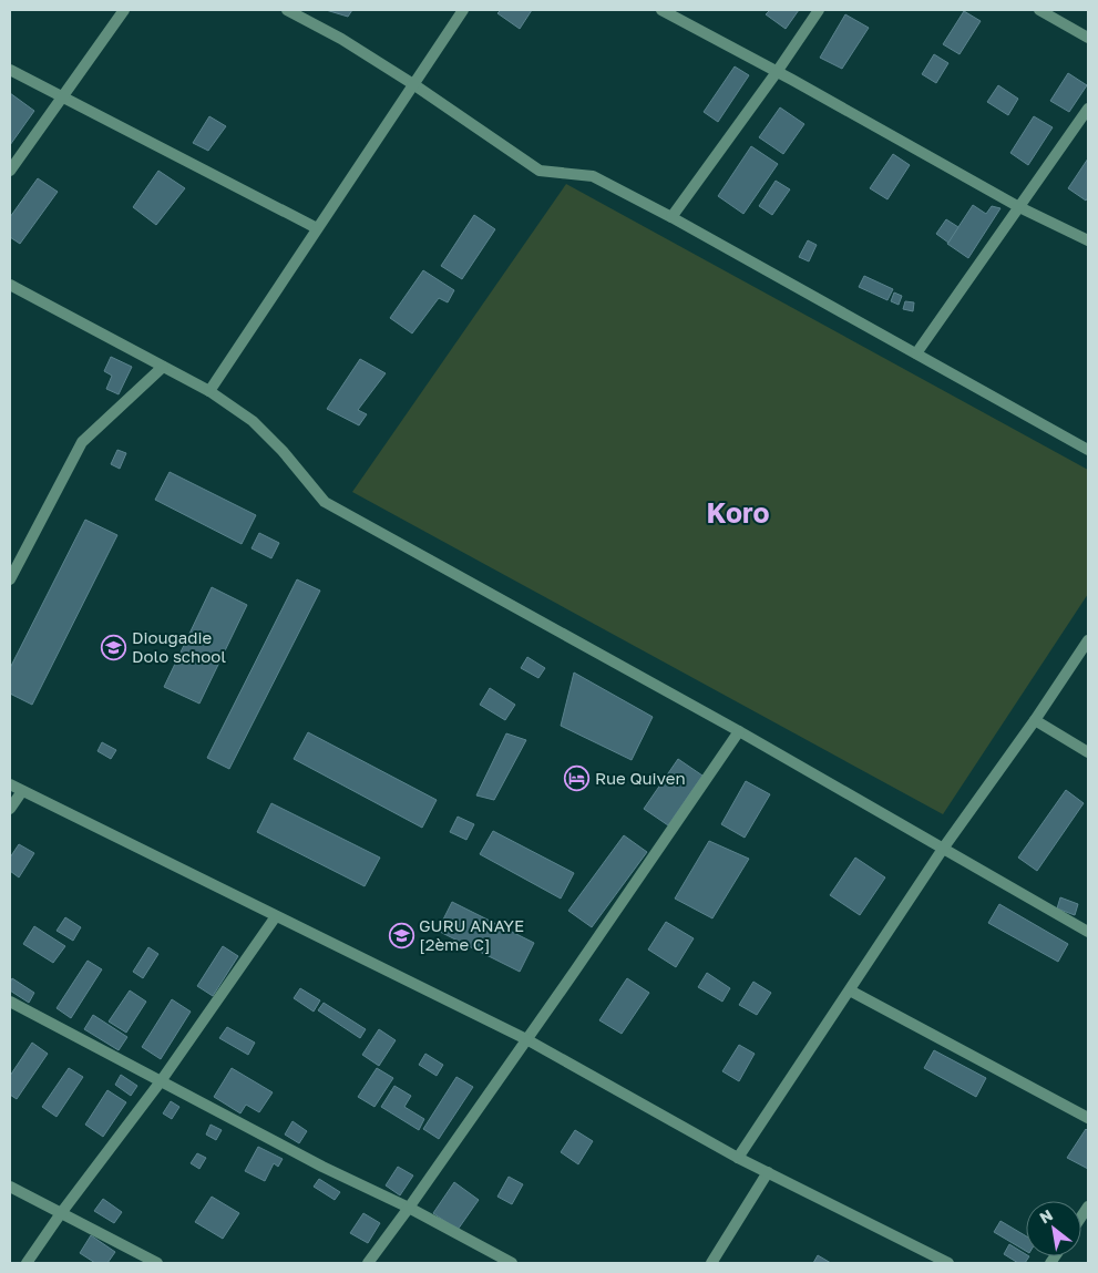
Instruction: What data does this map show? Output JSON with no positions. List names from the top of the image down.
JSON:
{
  "districts": ["Koro"],
  "places": {
    "school or university": ["Diougadie Dolo school", "GURU ANAYE [2ème C]"],
    "hotel": ["Rue Quiven"]
  },
  "north": "top left"
}
